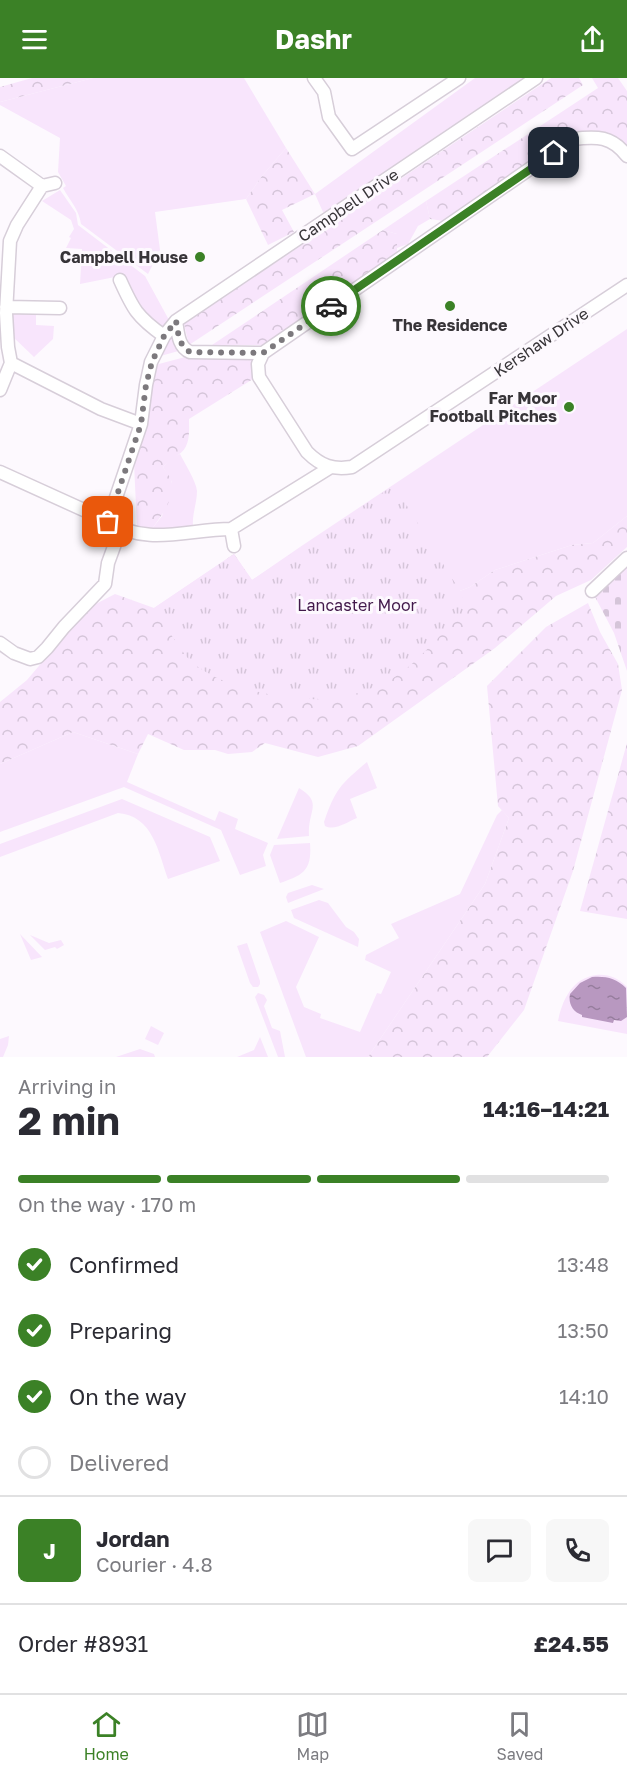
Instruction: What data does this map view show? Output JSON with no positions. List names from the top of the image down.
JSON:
{
  "streets": {
    "street": ["Campbell Drive", "Kershaw Drive"]
  },
  "parks": ["Lancaster Moor"],
  "places": ["Campbell House", "The Residence", "Far Moor Football Pitches"],
  "page": {
    "header": "Dashr",
    "heading": ["2 min", "Arriving in", "14:16–14:21"],
    "panel": [
      "Jordan",
      "Courier · 4.8",
      "Order #8931",
      "£24.55"
    ],
    "bar": "On the way · 170 m",
    "list": [
      ["Confirmed", "13:48"],
      ["Preparing", "13:50"],
      ["On the way", "14:10"],
      "Delivered"
    ],
    "round": "J",
    "tabs": ["Home", "Map", "Saved"]
  }
}
